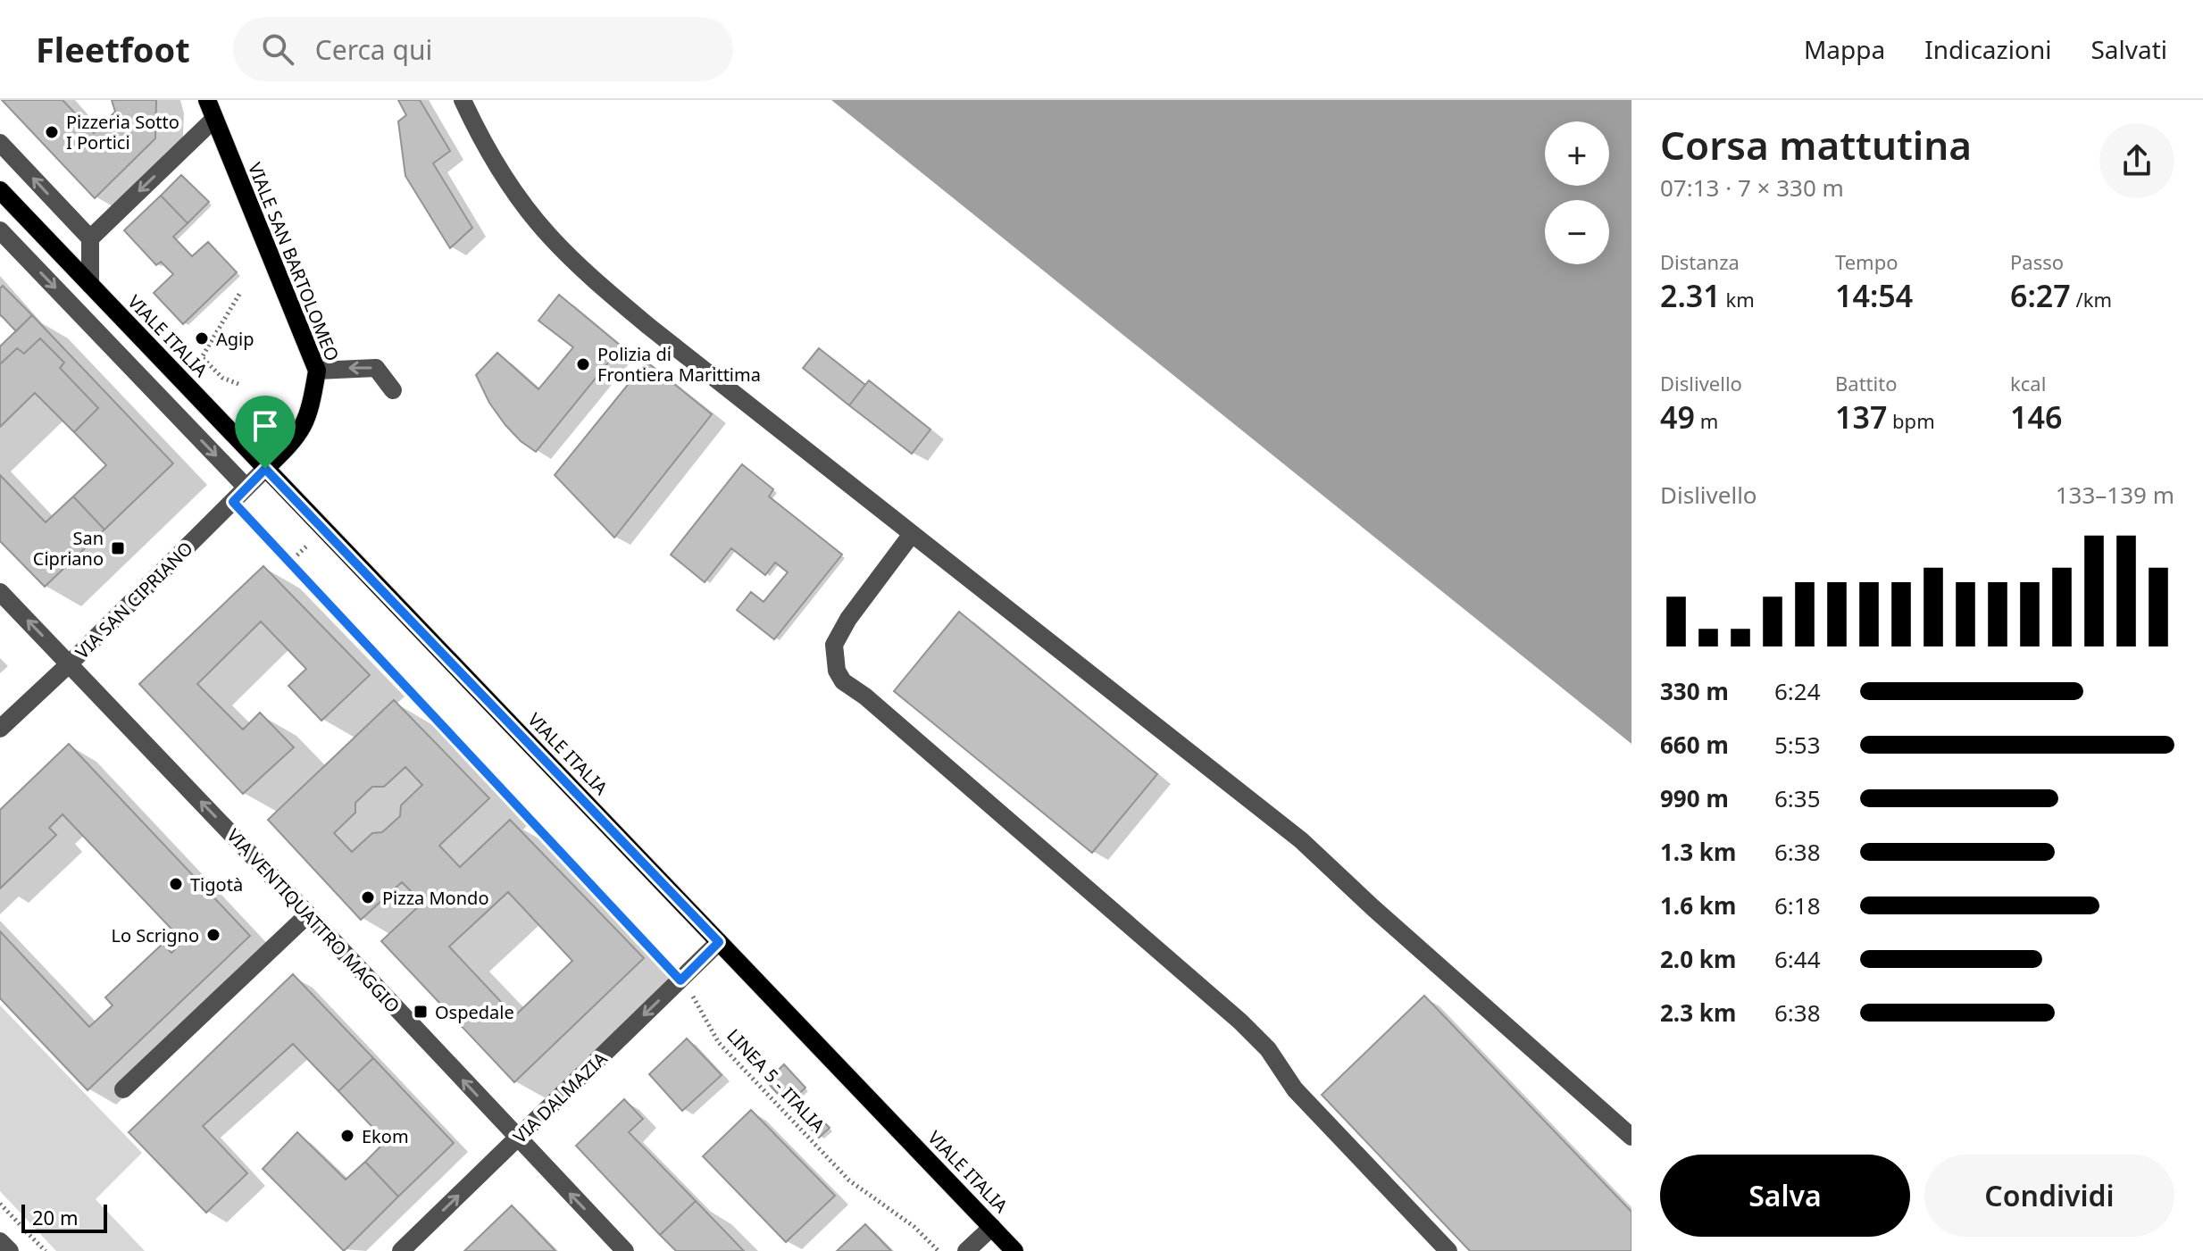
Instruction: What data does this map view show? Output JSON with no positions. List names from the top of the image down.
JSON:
{
  "streets": {
    "main road": ["VIALE SAN BARTOLOMEO", "VIALE ITALIA"],
    "street": ["VIA SAN CIPRIANO", "VIA VENTIQUATTRO MAGGIO", "VIA DALMAZIA"],
    "path": ["LINEA 5 - ITALIA"]
  },
  "crossings": [
    ["VIALE SAN BARTOLOMEO", "VIALE ITALIA"],
    ["VIALE SAN BARTOLOMEO", "VIA SAN CIPRIANO"],
    ["VIALE ITALIA", "VIA SAN CIPRIANO"],
    ["VIALE ITALIA", "VIA DALMAZIA"],
    ["VIA SAN CIPRIANO", "VIA VENTIQUATTRO MAGGIO"],
    ["VIA SAN CIPRIANO", "LINEA 5 - ITALIA"],
    ["VIA VENTIQUATTRO MAGGIO", "VIA DALMAZIA"],
    ["LINEA 5 - ITALIA", "VIA DALMAZIA"]
  ],
  "one_way": ["VIA VENTIQUATTRO MAGGIO"],
  "places": {
    "other": [
      "Pizzeria Sotto I Portici",
      "Agip",
      "Polizia di Frontiera Marittima",
      "Tigotà",
      "Pizza Mondo",
      "Lo Scrigno",
      "Ekom"
    ],
    "transit": ["San Cipriano", "Ospedale"]
  },
  "scale_bar": "20 m",
  "page": {
    "header": "Fleetfoot",
    "search": "Cerca qui",
    "nav": ["Mappa", "Indicazioni", "Salvati"],
    "heading": ["Corsa mattutina", "07:13 · 7 × 330 m"],
    "map_buttons": ["+", "−"],
    "stats": [
      ["Distanza", "2.31 km"],
      ["Tempo", "14:54"],
      ["Passo", "6:27 /km"],
      ["Dislivello", "49 m"],
      ["Battito", "137 bpm"],
      ["kcal", "146"]
    ],
    "chart": ["Dislivello", "133–139 m"],
    "list": [
      {
        "name": "330 m",
        "note": "6:24"
      },
      {
        "name": "660 m",
        "note": "5:53"
      },
      {
        "name": "990 m",
        "note": "6:35"
      },
      {
        "name": "1.3 km",
        "note": "6:38"
      },
      {
        "name": "1.6 km",
        "note": "6:18"
      },
      {
        "name": "2.0 km",
        "note": "6:44"
      },
      {
        "name": "2.3 km",
        "note": "6:38"
      }
    ],
    "buttons": ["Salva", "Condividi"],
    "scale": "20 m"
  }
}
